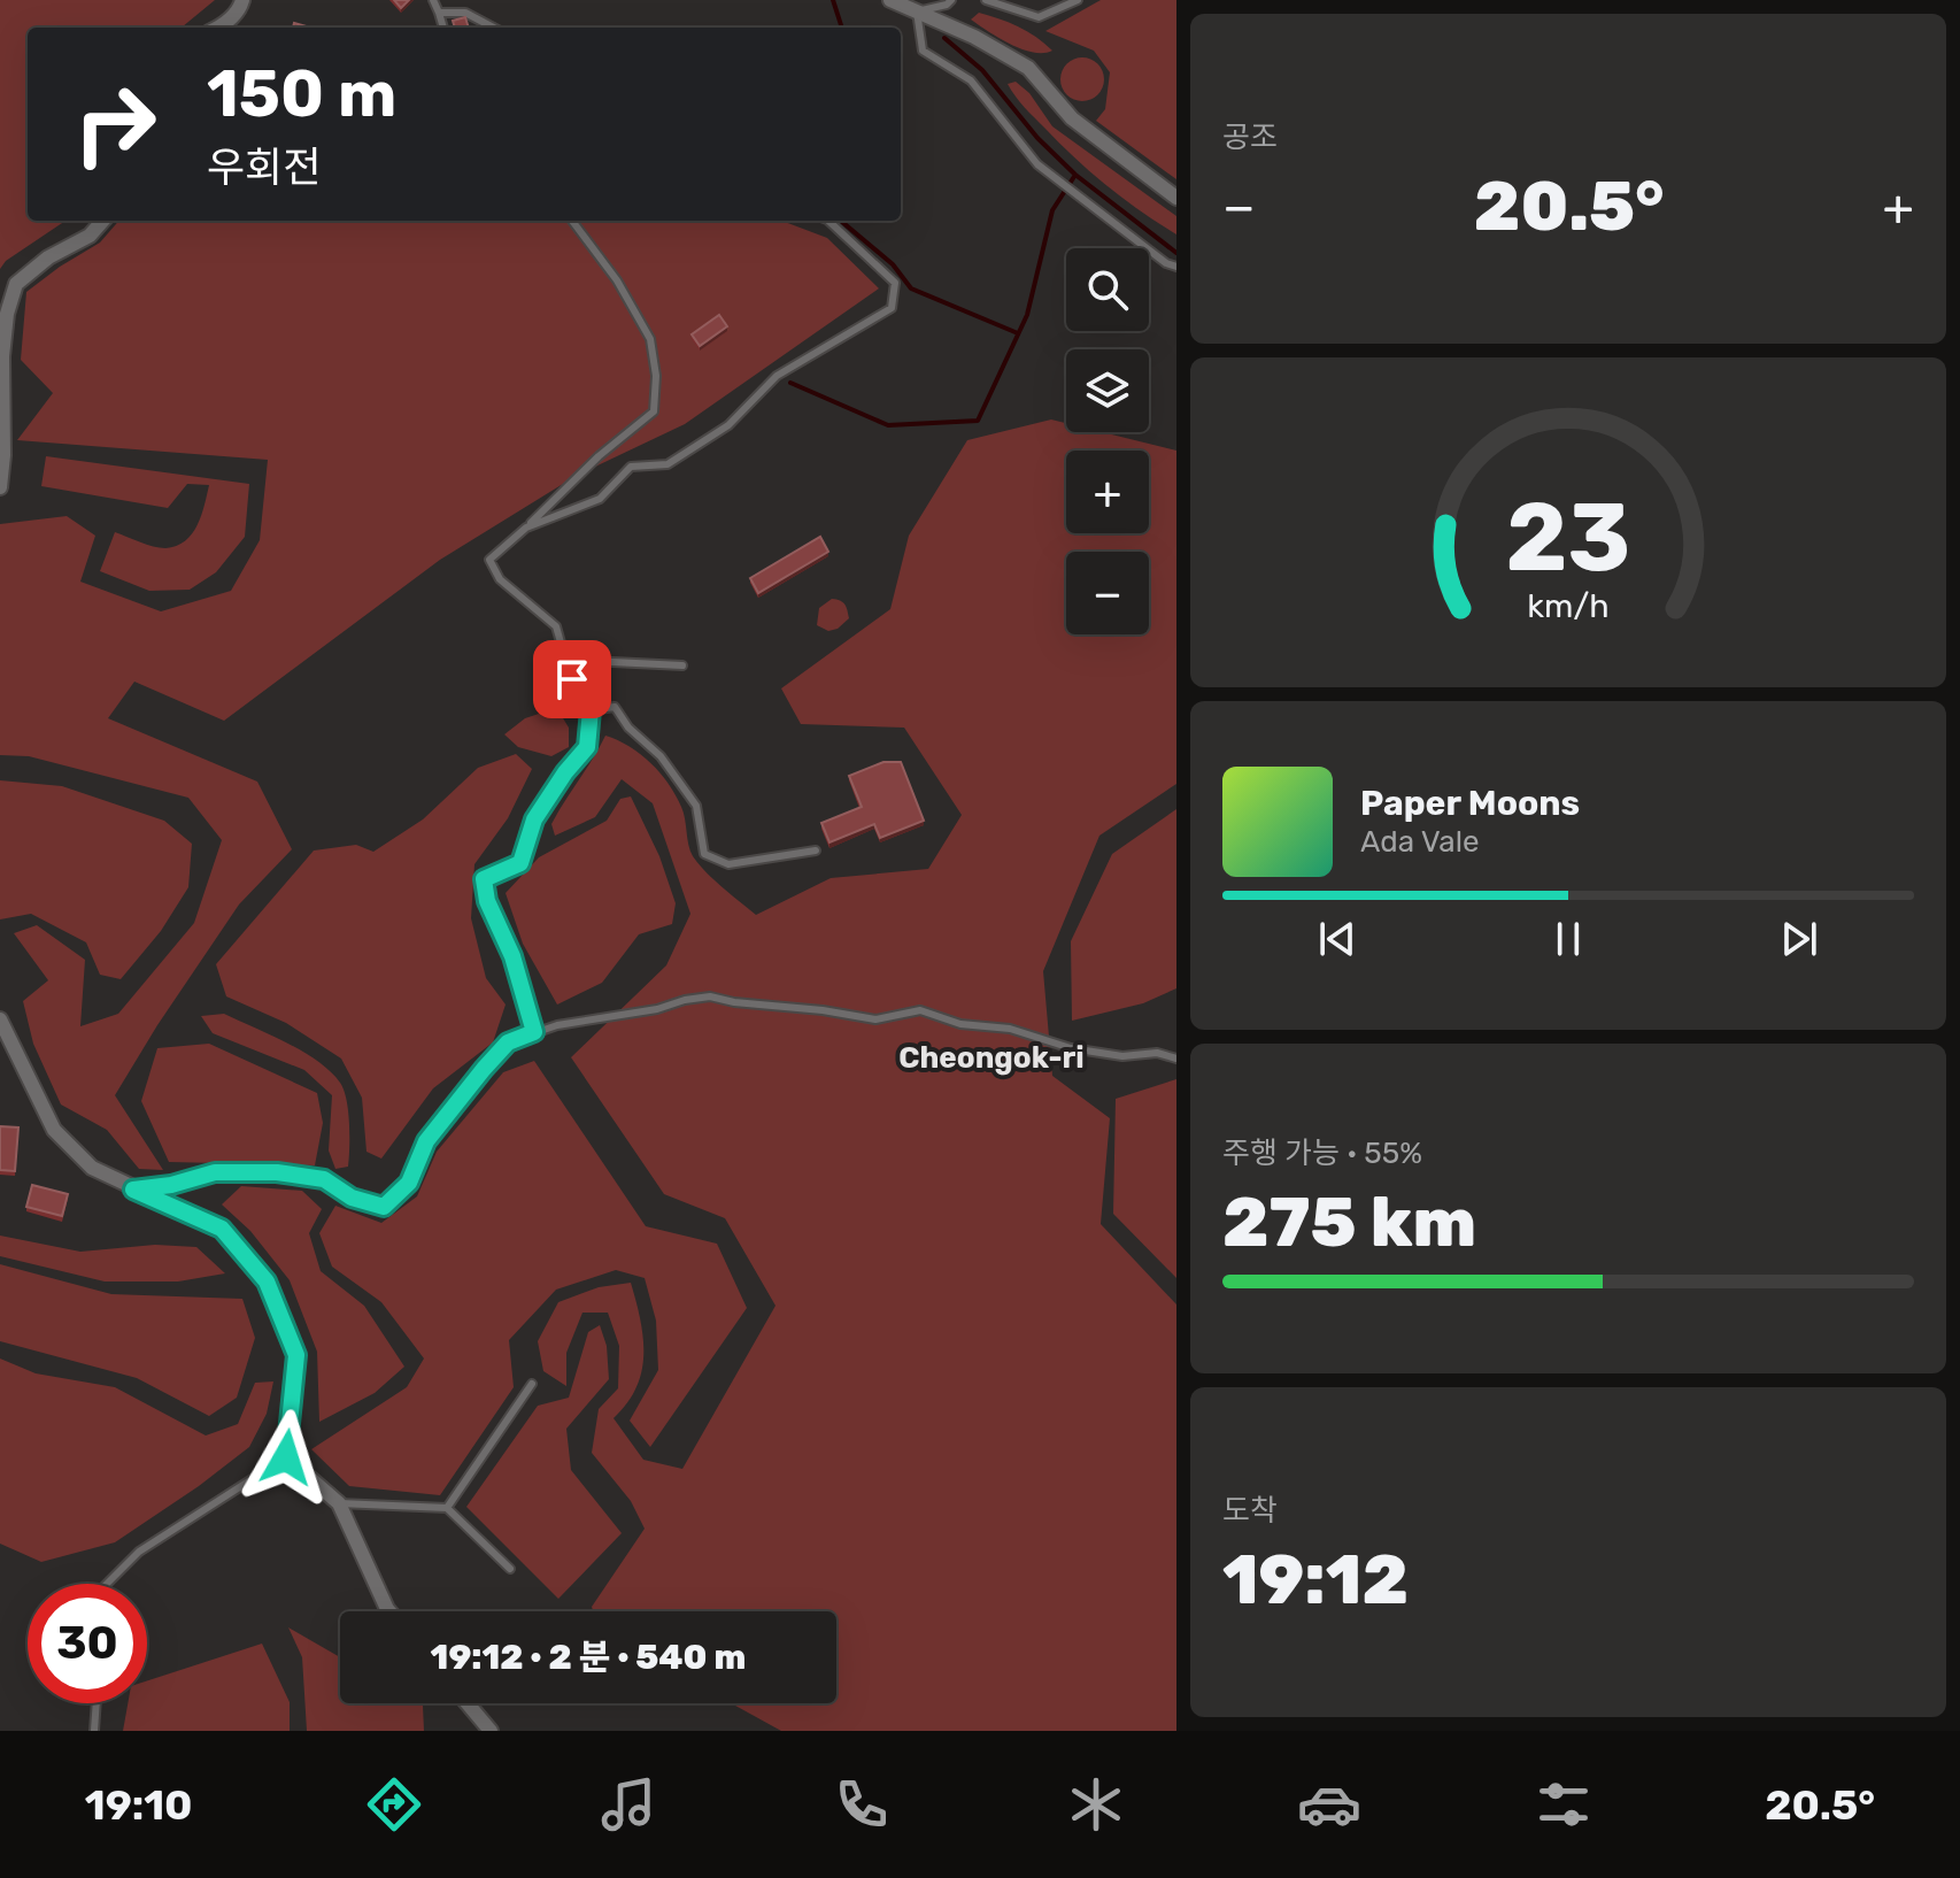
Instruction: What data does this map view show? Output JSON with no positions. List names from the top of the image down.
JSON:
{
  "districts": ["Cheongok-ri"],
  "page": {
    "tile": [
      "공조",
      ["주행 가능 · 55%", "275 km"],
      ["도착", "19:12"]
    ],
    "turn": ["150 m", "우회전"],
    "heat": ["−", "20.5°", "+"],
    "map_buttons": ["+", "−"],
    "song": ["Paper Moons", "Ada Vale"],
    "limit": "30",
    "trip": "19:12 · 2 분 · 540 m",
    "tabs": ["19:10", "20.5°"],
    "gauge": ["23", "km/h"]
  }
}
